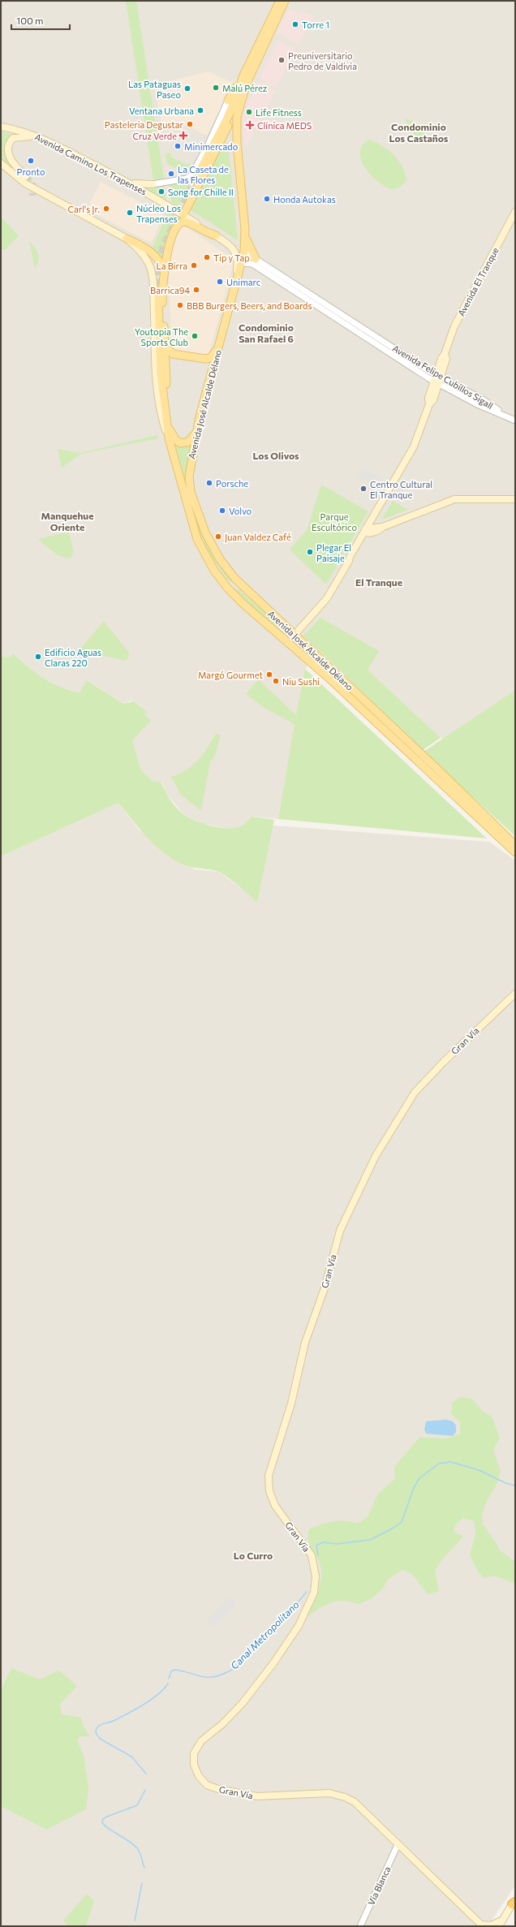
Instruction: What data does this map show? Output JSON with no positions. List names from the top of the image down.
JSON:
{
  "streets": {
    "main road": [
      "Avenida Camino Los Trapenses",
      "Avenida El Tranque",
      "Avenida José Alcalde Délano",
      "Gran Vía"
    ],
    "street": ["Avenida Felipe Cubillos Sigall", "Vía Blanca"]
  },
  "crossings": [
    ["Avenida Camino Los Trapenses", "Avenida Felipe Cubillos Sigall"],
    ["Avenida Camino Los Trapenses", "Avenida José Alcalde Délano"],
    ["Avenida El Tranque", "Avenida Felipe Cubillos Sigall"],
    ["Avenida El Tranque", "Avenida José Alcalde Délano"],
    ["Avenida Felipe Cubillos Sigall", "Avenida José Alcalde Délano"],
    ["Gran Vía", "Vía Blanca"]
  ],
  "districts": [
    "Condominio Los Castaños",
    "Condominio San Rafael 6",
    "Los Olivos",
    "Manquehue Oriente",
    "El Tranque",
    "Lo Curro"
  ],
  "water": ["Canal Metropolitano"],
  "parks": ["Parque Escultórico"],
  "places": {
    "other": [
      "Torre 1",
      "Preuniversitario Pedro de Valdivia",
      "Malú Pérez",
      "Las Pataguas Paseo",
      "Ventana Urbana",
      "Life Fitness",
      "Pasteleria Degustar",
      "Minimercado",
      "Pronto",
      "La Caseta de las Flores",
      "Song for Chille II",
      "Honda Autokas",
      "Carl's Jr.",
      "Núcleo Los Trapenses",
      "Tip y Tap",
      "La Birra",
      "Unimarc",
      "Barrica94",
      "BBB Burgers, Beers, and Boards",
      "Youtopia The Sports Club",
      "Porsche",
      "Centro Cultural El Tranque",
      "Volvo",
      "Juan Valdez Café",
      "Plegar El Paisaje",
      "Edificio Aguas Claras 220",
      "Margó Gourmet",
      "Niu Sushi"
    ],
    "health": ["Clínica MEDS", "Cruz Verde"]
  },
  "scale_bar": "100 m"
}
